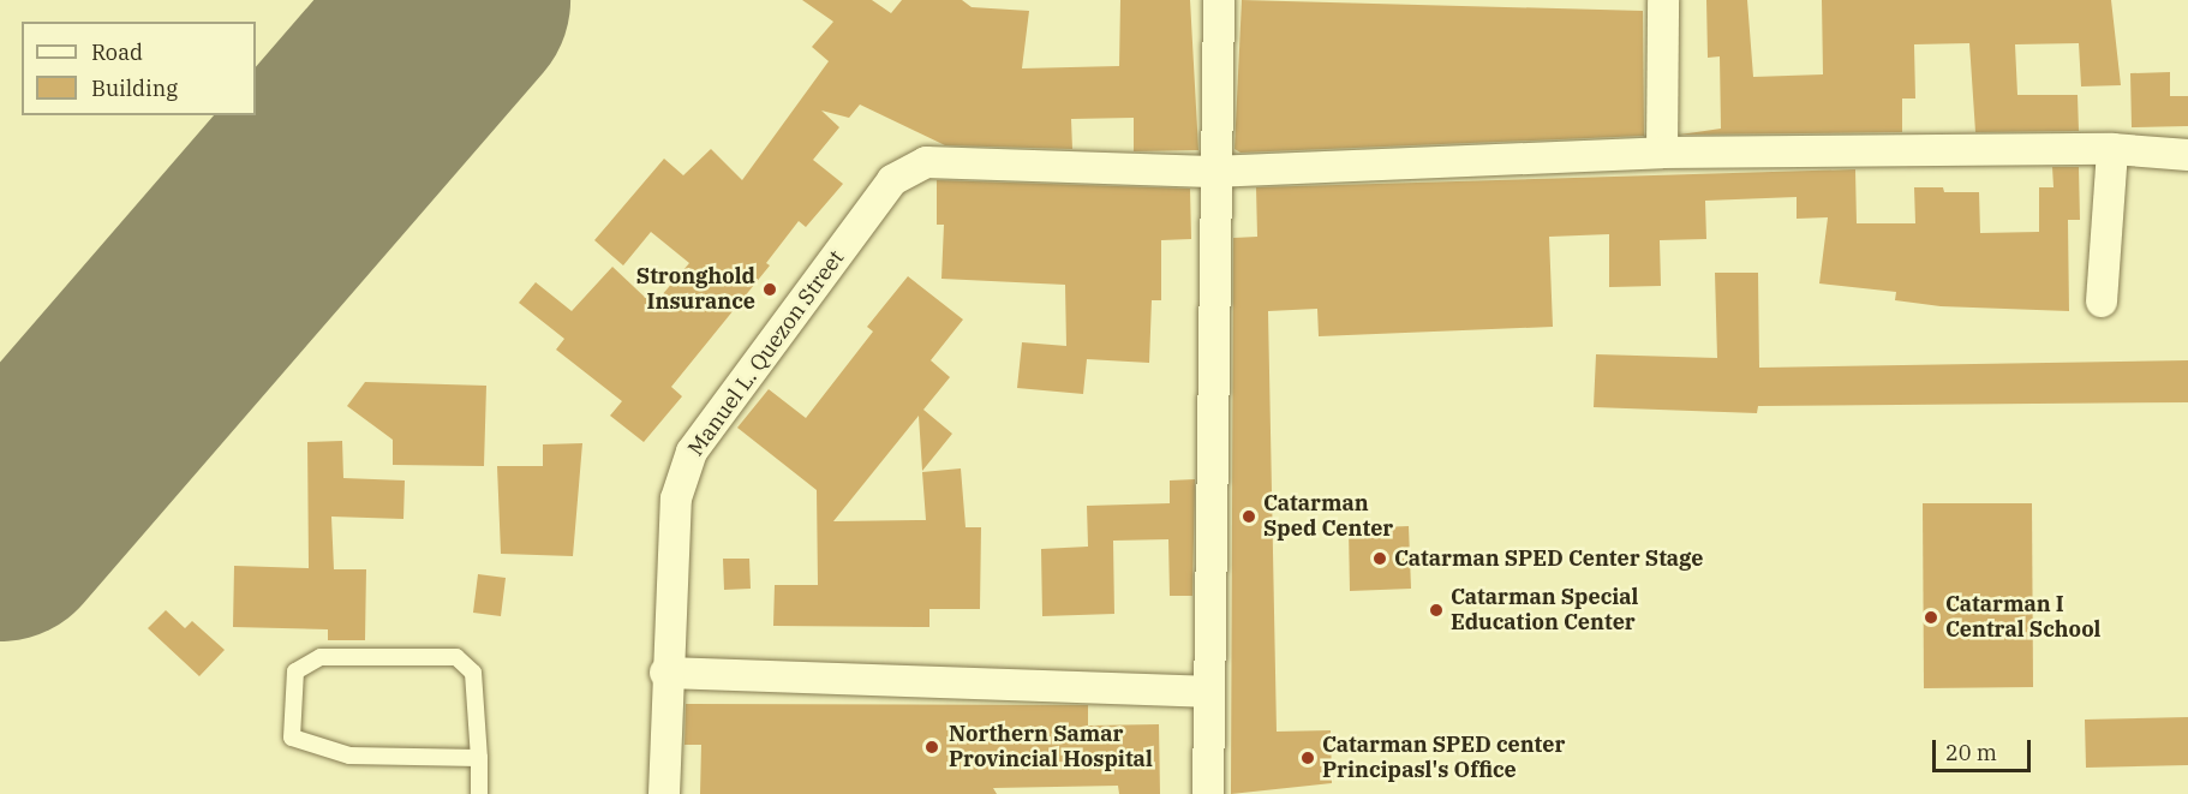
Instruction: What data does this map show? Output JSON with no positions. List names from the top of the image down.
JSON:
{
  "streets": {
    "street": ["Manuel L. Quezon Street"]
  },
  "places": [
    "Stronghold Insurance",
    "Catarman Sped Center",
    "Catarman SPED Center Stage",
    "Catarman Special Education Center",
    "Catarman I Central School",
    "Northern Samar Provincial Hospital",
    "Catarman SPED center Principasl's Office"
  ],
  "legend": ["Road", "Building"],
  "scale_bar": "20 m"
}
